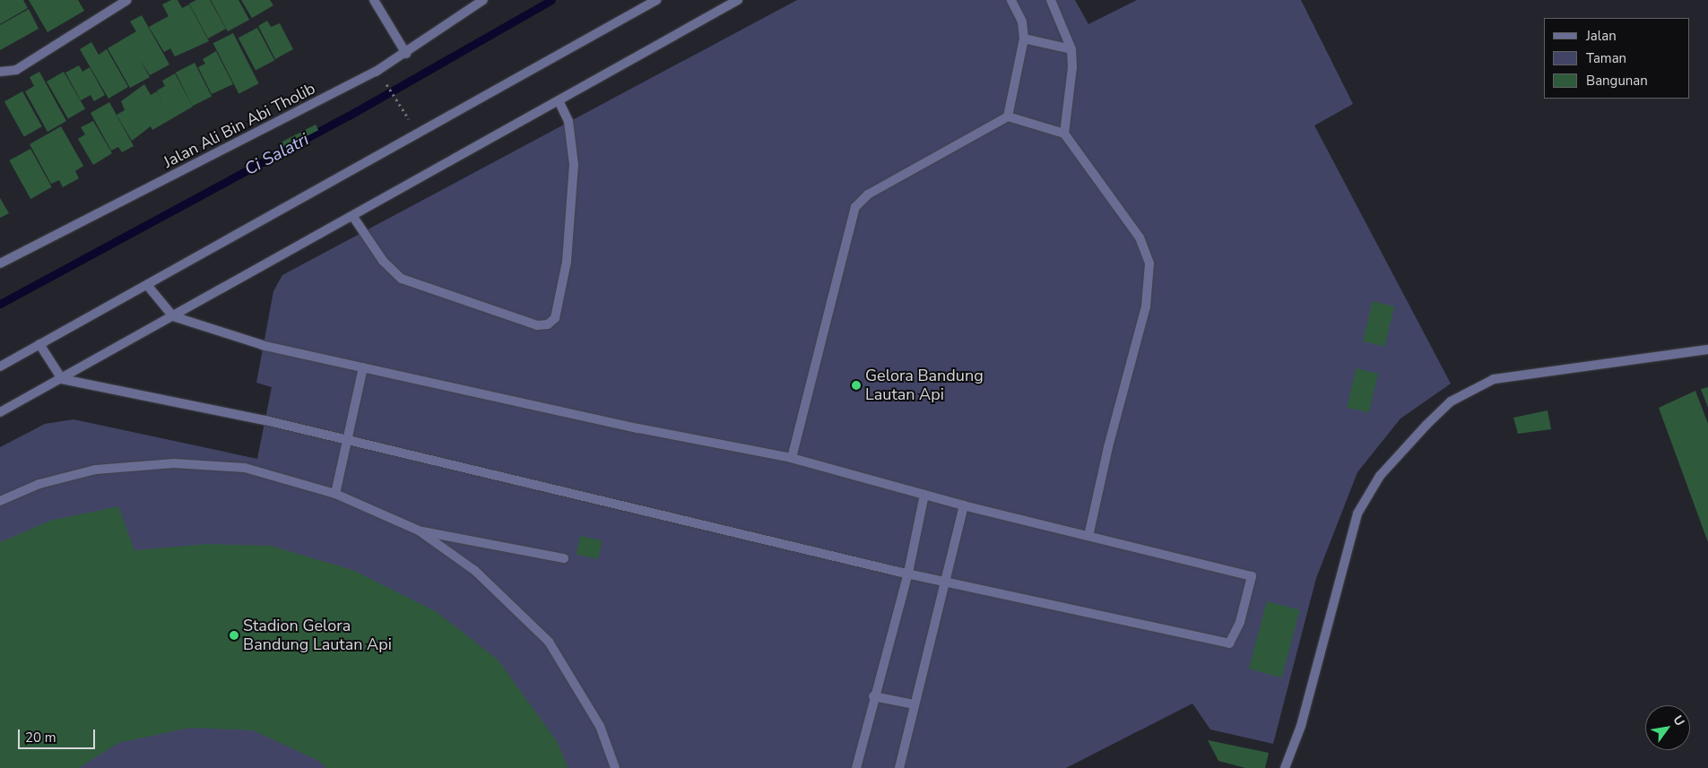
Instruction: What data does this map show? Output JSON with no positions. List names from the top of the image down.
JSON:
{
  "streets": {
    "street": ["Jalan Ali Bin Abi Tholib"]
  },
  "water": ["Ci Salatri"],
  "places": ["Gelora Bandung Lautan Api", "Stadion Gelora Bandung Lautan Api"],
  "legend": ["Jalan", "Taman", "Bangunan"],
  "scale_bar": "20 m",
  "north": "top right"
}
